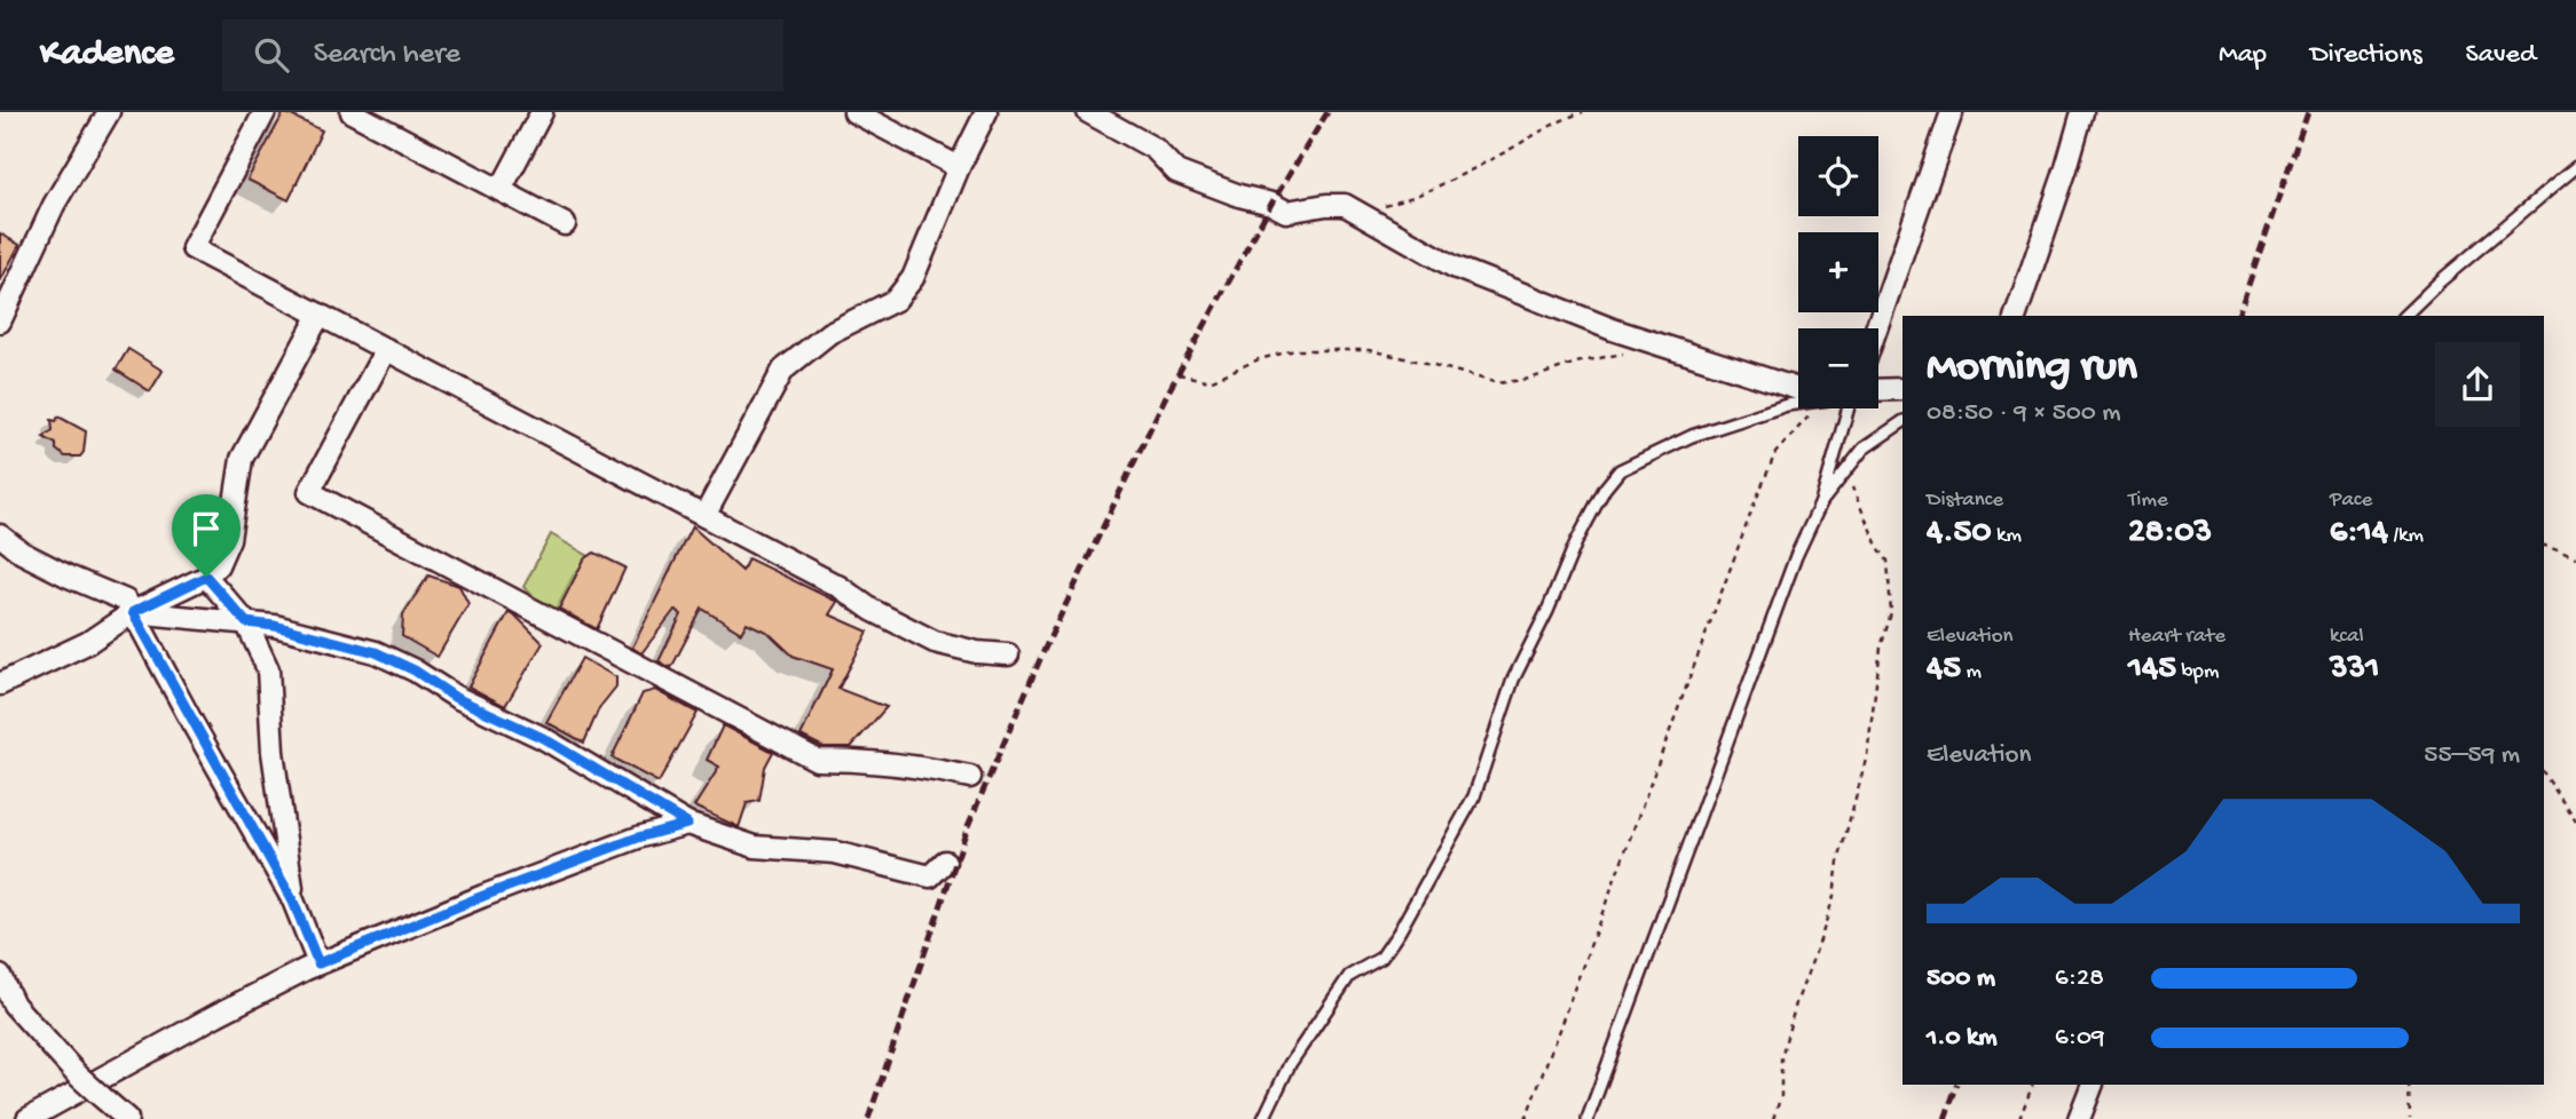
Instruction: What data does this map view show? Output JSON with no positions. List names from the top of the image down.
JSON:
{
  "page": {
    "header": "Kadence",
    "search": "Search here",
    "nav": ["Map", "Directions", "Saved"],
    "map_buttons": ["+", "−"],
    "heading": ["Morning run", "08:50 · 9 × 500 m"],
    "stats": [
      ["Distance", "4.50 km"],
      ["Time", "28:03"],
      ["Pace", "6:14 /km"],
      ["Elevation", "45 m"],
      ["Heart rate", "145 bpm"],
      ["kcal", "331"]
    ],
    "chart": ["Elevation", "55–59 m"],
    "list": [
      {
        "name": "500 m",
        "note": "6:28"
      },
      {
        "name": "1.0 km",
        "note": "6:09"
      }
    ]
  }
}
